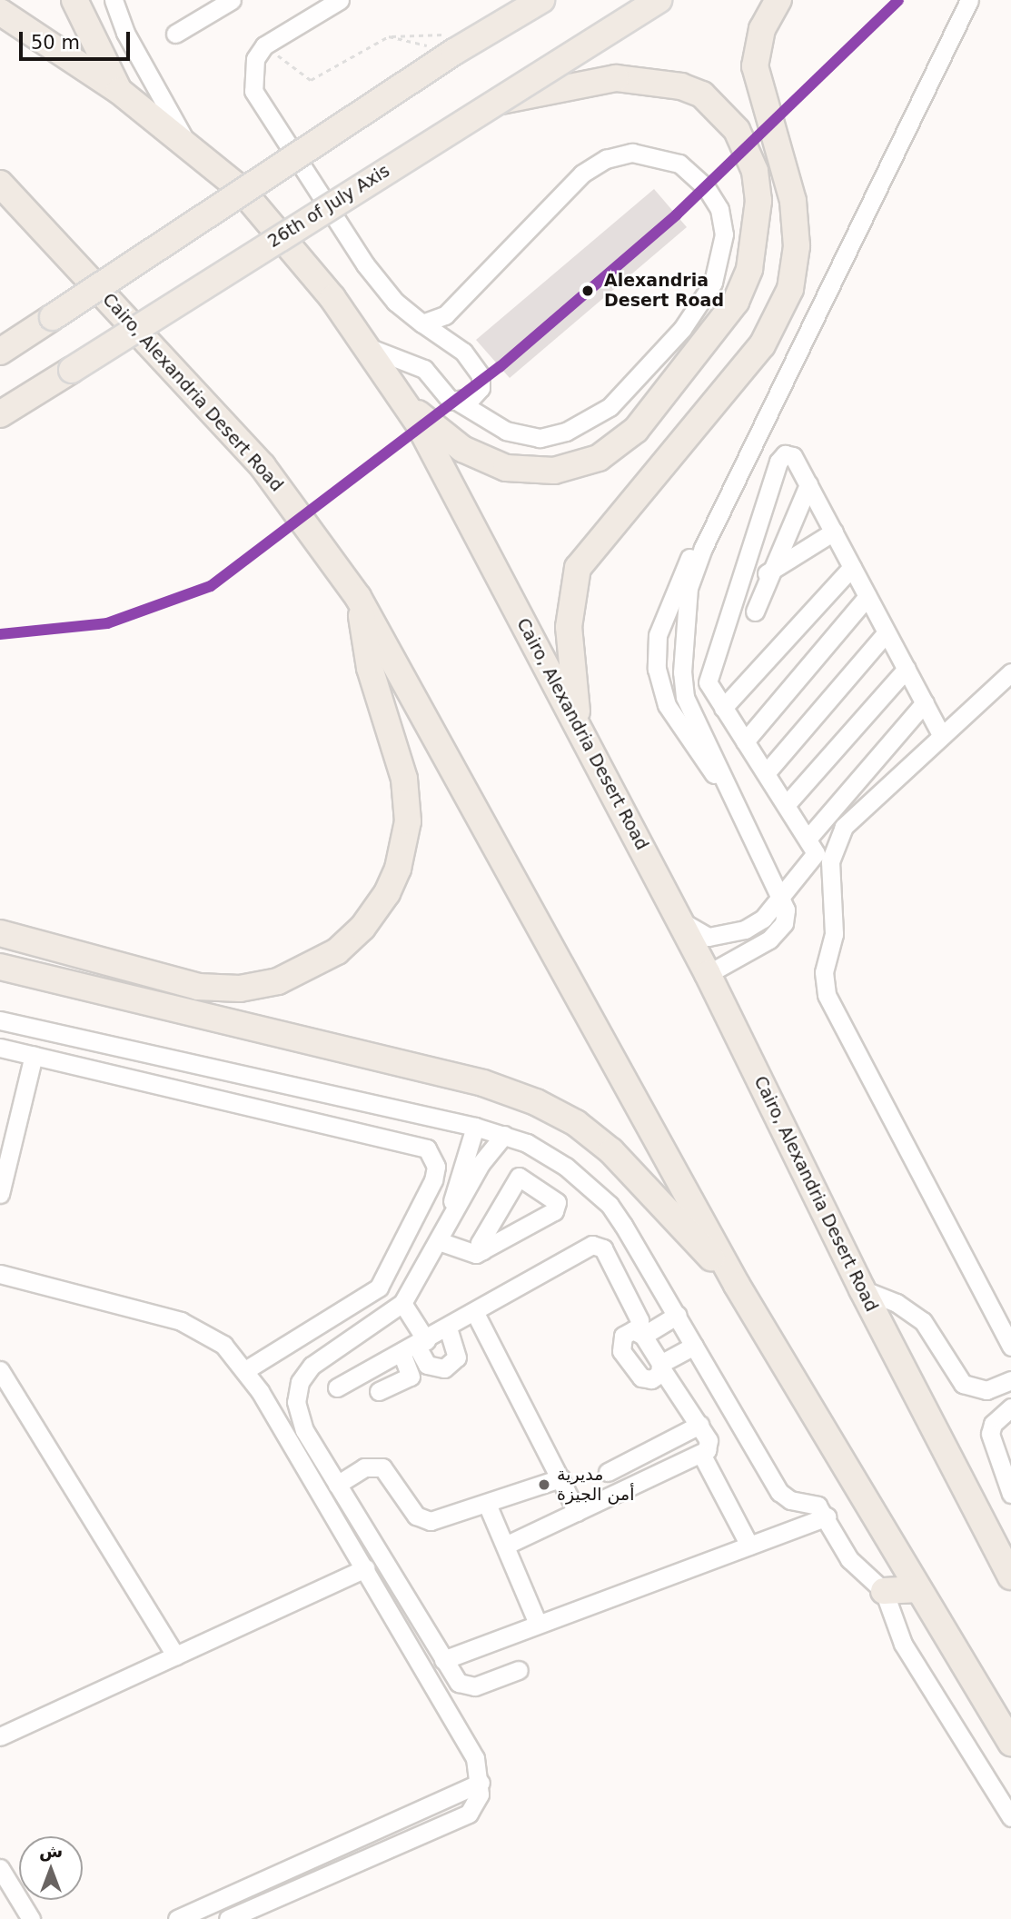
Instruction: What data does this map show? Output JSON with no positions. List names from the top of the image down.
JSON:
{
  "streets": {
    "highway": ["26th of July Axis", "Cairo, Alexandria Desert Road"]
  },
  "places": ["Alexandria Desert Road", "مديرية أمن الجيزة"],
  "scale_bar": "50 m",
  "north": "top"
}
